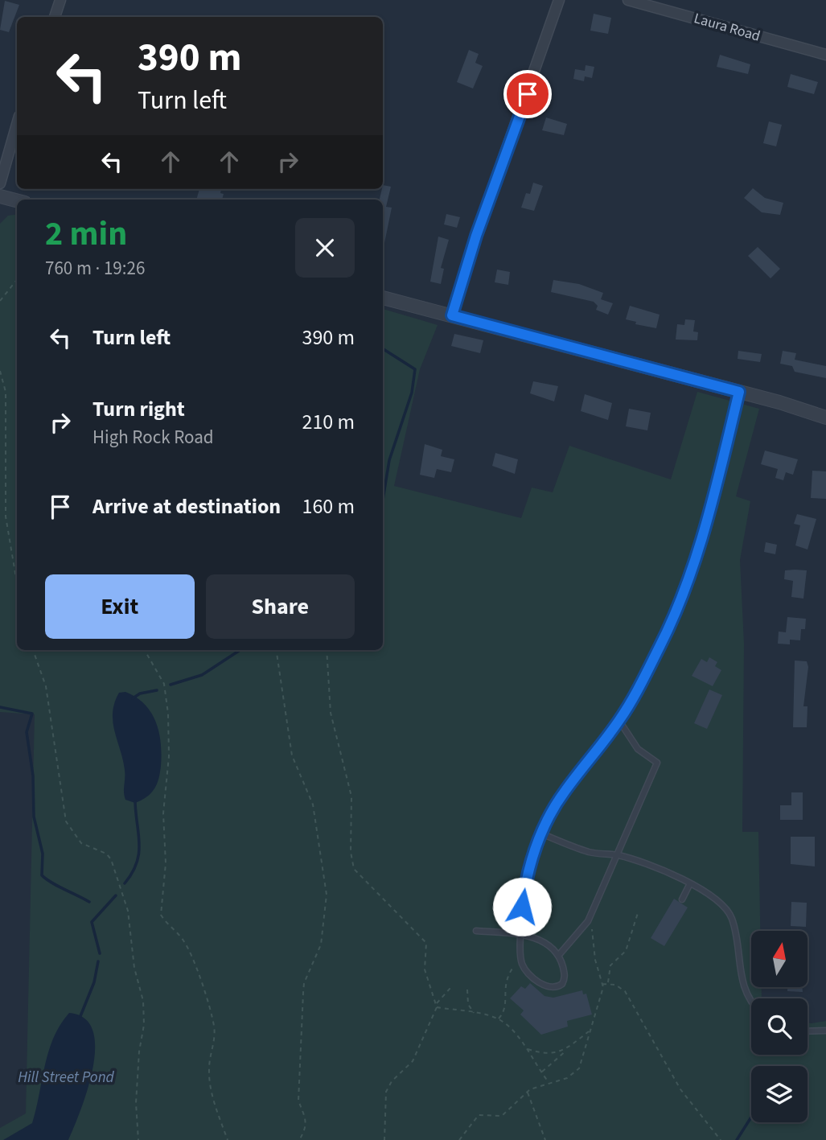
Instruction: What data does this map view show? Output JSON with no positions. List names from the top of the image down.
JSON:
{
  "streets": {
    "street": ["Laura Road"]
  },
  "water": ["Hill Street Pond"],
  "north": "top",
  "page": {
    "turn": ["390 m", "Turn left"],
    "heading": ["2 min", "760 m · 19:26"],
    "list": [
      {
        "name": "Turn left",
        "value": "390 m"
      },
      {
        "name": "Turn right",
        "note": "High Rock Road",
        "value": "210 m"
      },
      {
        "name": "Arrive at destination",
        "value": "160 m"
      }
    ],
    "buttons": ["Exit", "Share"]
  }
}
